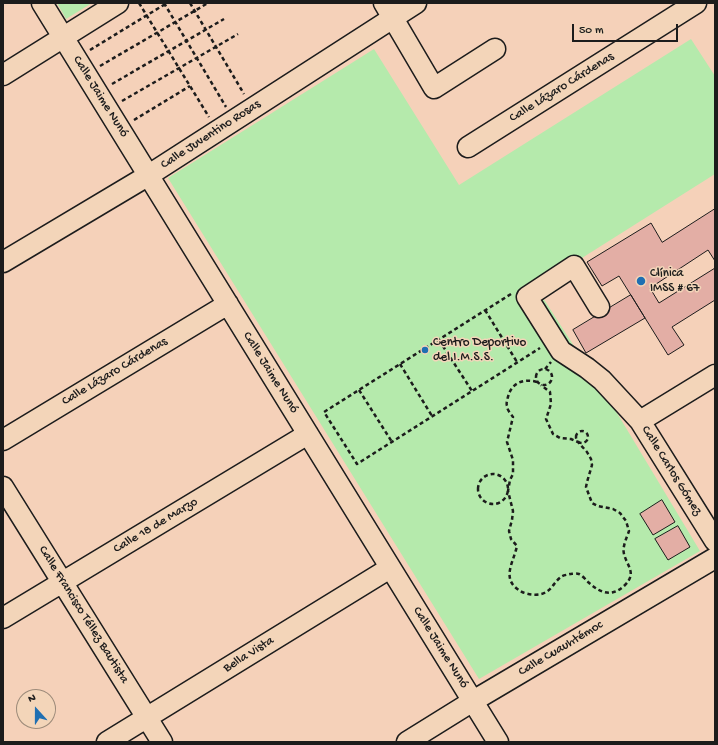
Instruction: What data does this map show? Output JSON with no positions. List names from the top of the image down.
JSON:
{
  "streets": {
    "street": [
      "Calle Lázaro Cárdenas",
      "Calle Jaime Nunó",
      "Calle Juventino Rosas",
      "Calle Carlos Gómez",
      "Calle 18 de Marzo",
      "Calle Francisco Téllez Bautista",
      "Calle Cuauhtémoc",
      "Bella Vista"
    ]
  },
  "crossings": [
    ["Calle Lázaro Cárdenas", "Calle Jaime Nunó"],
    ["Calle Jaime Nunó", "Calle Juventino Rosas"],
    ["Calle Jaime Nunó", "Calle 18 de Marzo"],
    ["Calle Jaime Nunó", "Calle Cuauhtémoc"],
    ["Calle Jaime Nunó", "Bella Vista"],
    ["Calle 18 de Marzo", "Calle Francisco Téllez Bautista"],
    ["Calle Francisco Téllez Bautista", "Bella Vista"]
  ],
  "places": ["Clínica IMSS # 67", "Centro Deportivo del I.M.S.S."],
  "scale_bar": "50 m",
  "north": "top"
}
